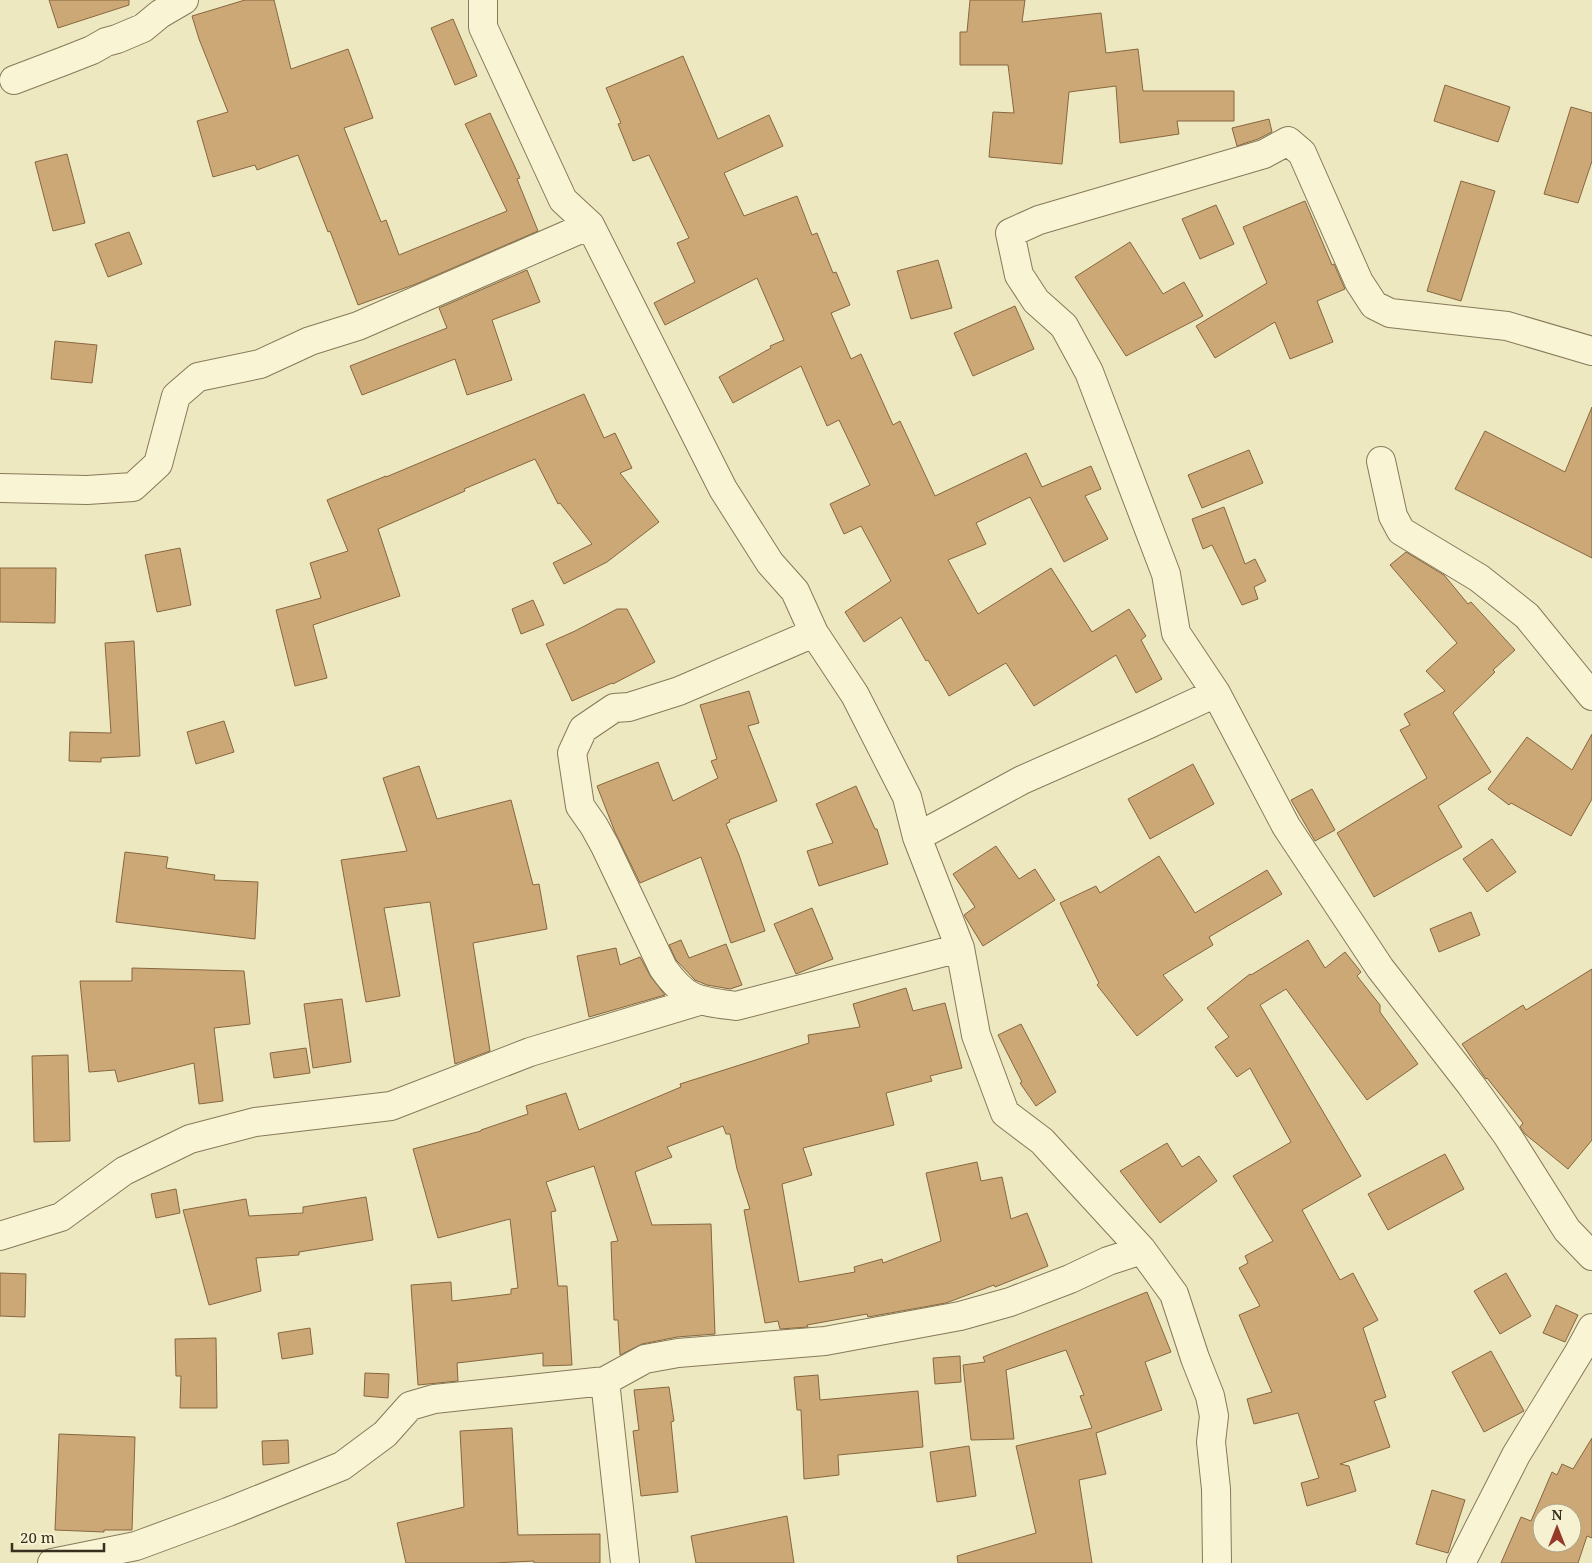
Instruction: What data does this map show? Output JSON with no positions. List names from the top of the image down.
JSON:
{
  "scale_bar": "20 m",
  "north": "top"
}
